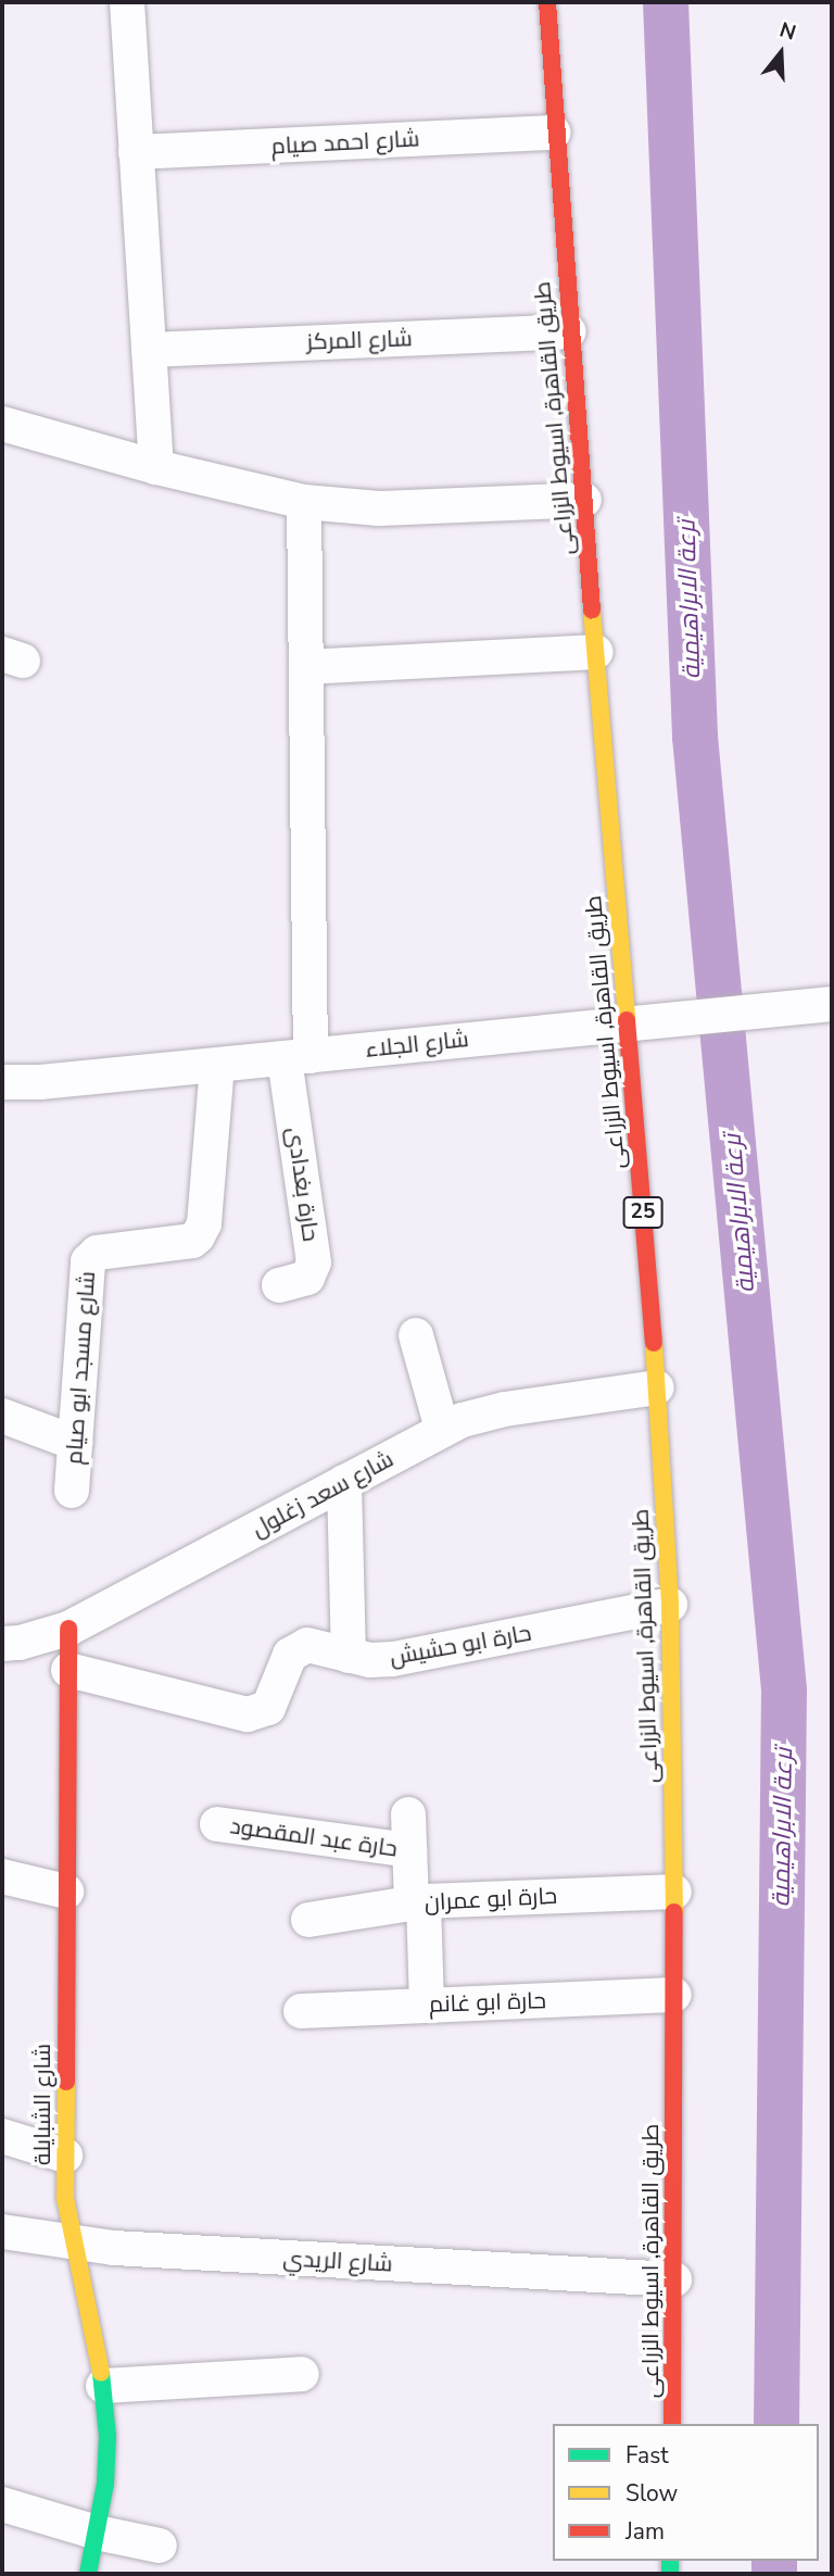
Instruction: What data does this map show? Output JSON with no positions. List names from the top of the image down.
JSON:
{
  "streets": {
    "main road": ["طريق القاهرة, اسيوط الزراعى", "25", "شارع الشبايلة"],
    "street": [
      "شارع احمد صيام",
      "شارع المركز",
      "شارع الجلاء",
      "حارة بغدادى",
      "شارع مسجد ابو صيام",
      "شارع سعد زغلول",
      "حارة ابو حشيش",
      "حارة عبد المقصود",
      "حارة ابو عمران",
      "حارة ابو غانم",
      "شارع الريدي"
    ]
  },
  "crossings": [
    ["شارع احمد صيام", "طريق القاهرة, اسيوط الزراعى"],
    ["شارع المركز", "طريق القاهرة, اسيوط الزراعى"],
    ["طريق القاهرة, اسيوط الزراعى", "شارع الجلاء"],
    ["طريق القاهرة, اسيوط الزراعى", "شارع سعد زغلول"],
    ["طريق القاهرة, اسيوط الزراعى", "حارة ابو حشيش"],
    ["طريق القاهرة, اسيوط الزراعى", "حارة ابو عمران"],
    ["طريق القاهرة, اسيوط الزراعى", "حارة ابو غانم"],
    ["طريق القاهرة, اسيوط الزراعى", "شارع الريدي"],
    ["شارع الجلاء", "حارة بغدادى"],
    ["شارع الجلاء", "شارع مسجد ابو صيام"],
    ["شارع سعد زغلول", "شارع الشبايلة"],
    ["حارة ابو حشيش", "شارع الشبايلة"],
    ["شارع الشبايلة", "شارع الريدي"]
  ],
  "water": ["ترعة الابراهيمية"],
  "legend": ["Fast", "Slow", "Jam"],
  "north": "top"
}
